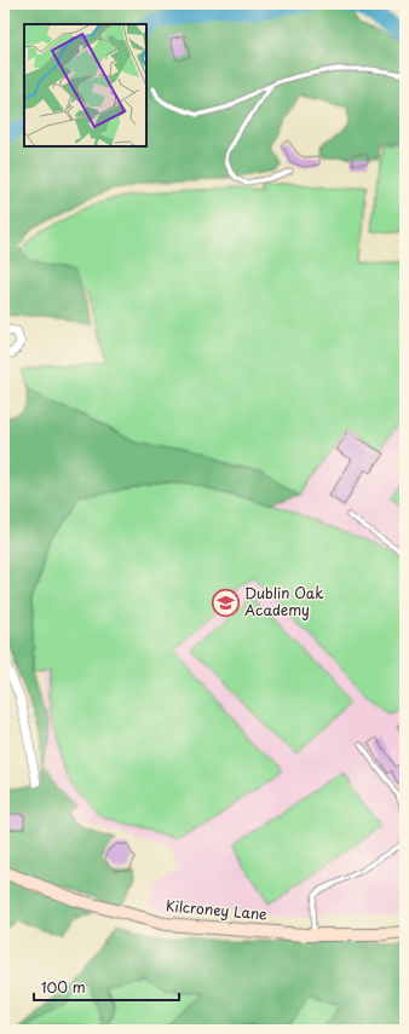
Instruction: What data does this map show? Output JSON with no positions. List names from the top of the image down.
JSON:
{
  "streets": {
    "street": ["Kilcroney Lane"]
  },
  "places": {
    "school or university": ["Dublin Oak Academy"]
  },
  "scale_bar": "100 m"
}
